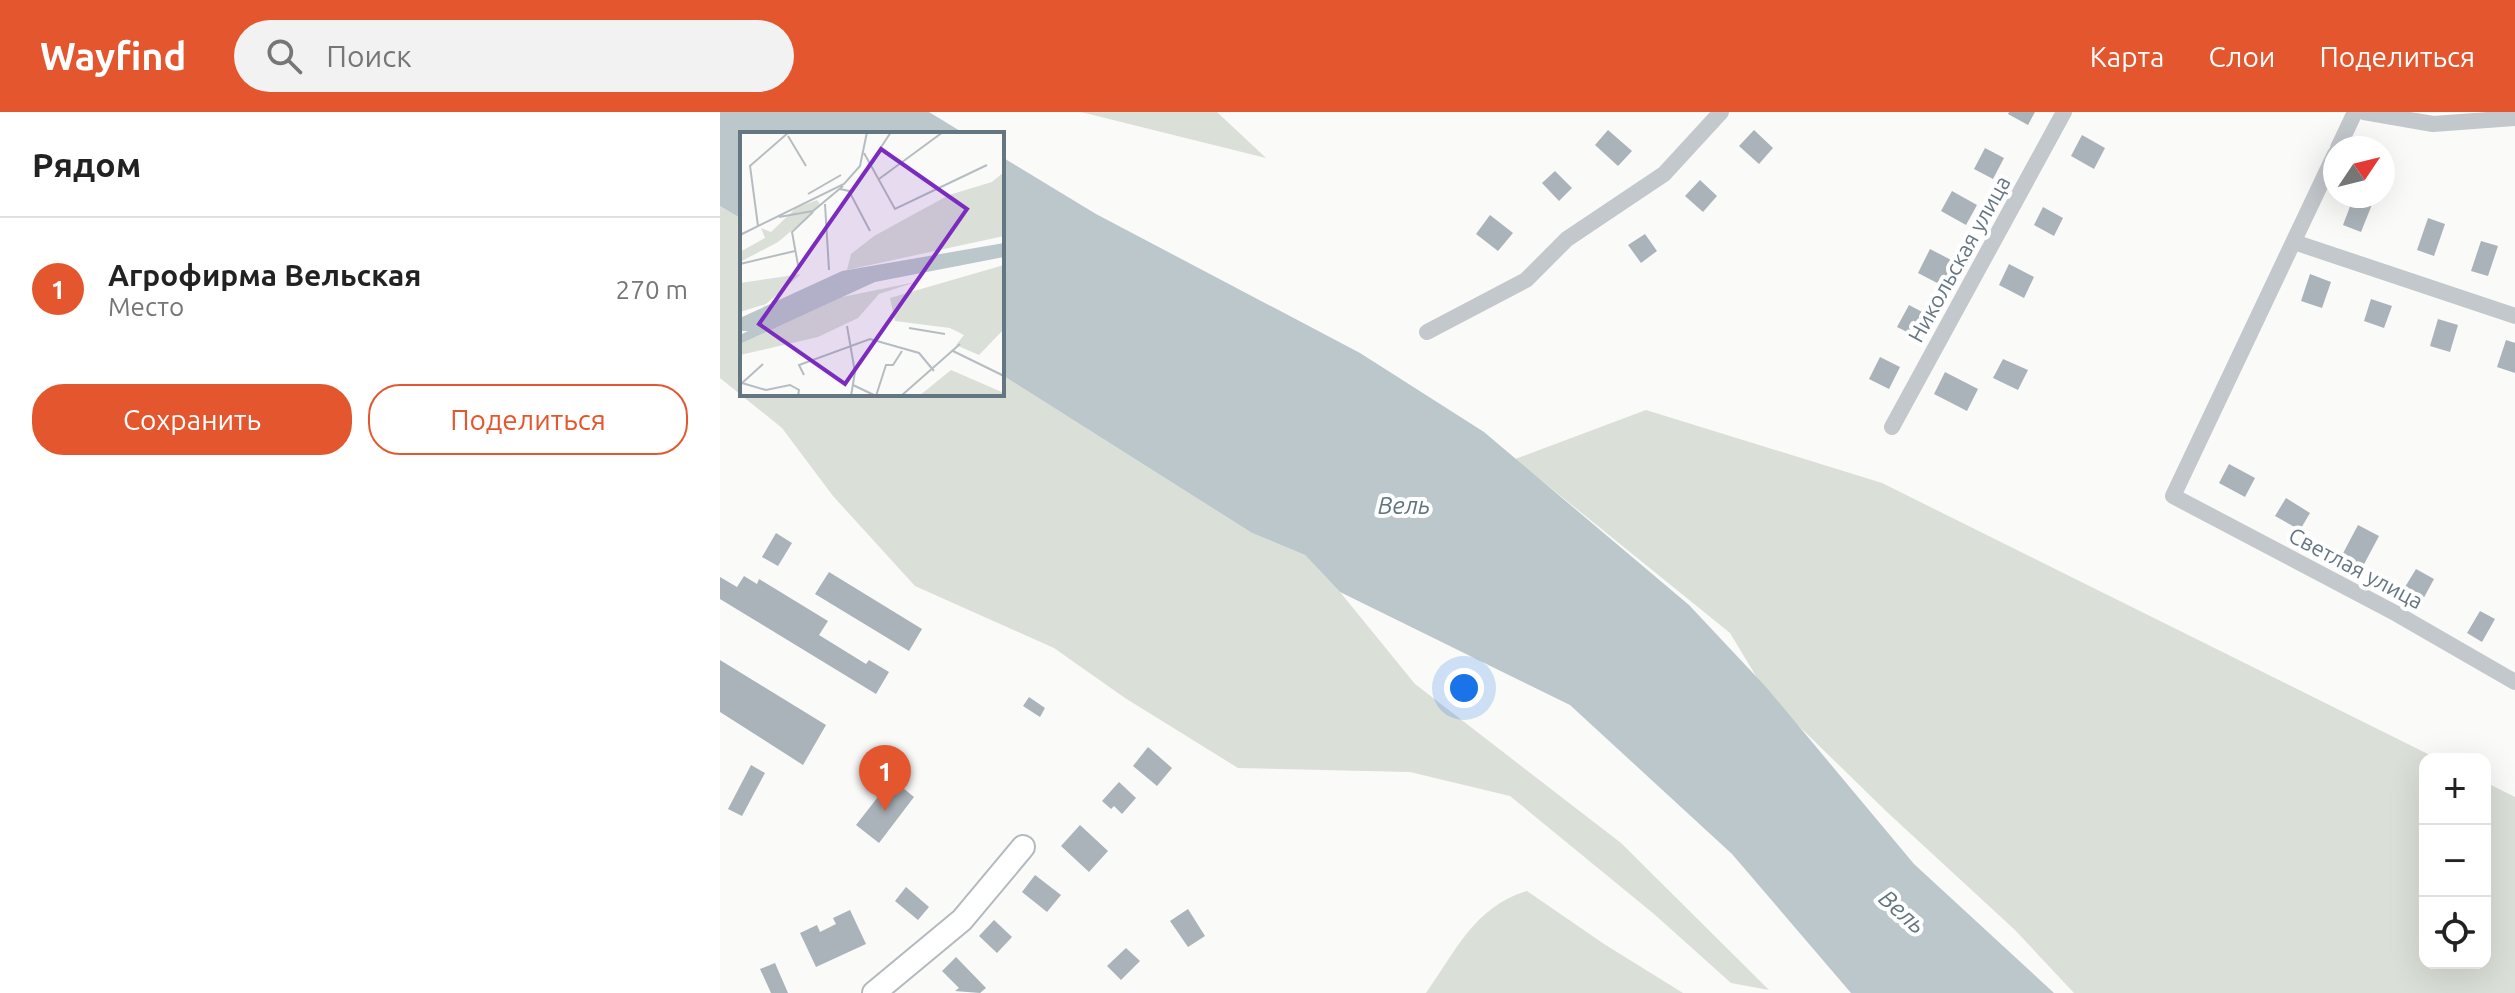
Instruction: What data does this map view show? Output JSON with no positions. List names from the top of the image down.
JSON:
{
  "streets": {
    "street": ["Никольская улица", "Светлая улица"]
  },
  "water": ["Вель"],
  "north": "top right",
  "page": {
    "header": "Wayfind",
    "search": "Поиск",
    "nav": ["Карта", "Слои", "Поделиться"],
    "heading": "Рядом",
    "list": [
      {
        "mark": "1",
        "name": "Агрофирма Вельская",
        "note": "Место",
        "value": "270 m"
      }
    ],
    "buttons": ["Сохранить", "Поделиться"],
    "pins": "1",
    "map_buttons": ["+", "−"]
  }
}
